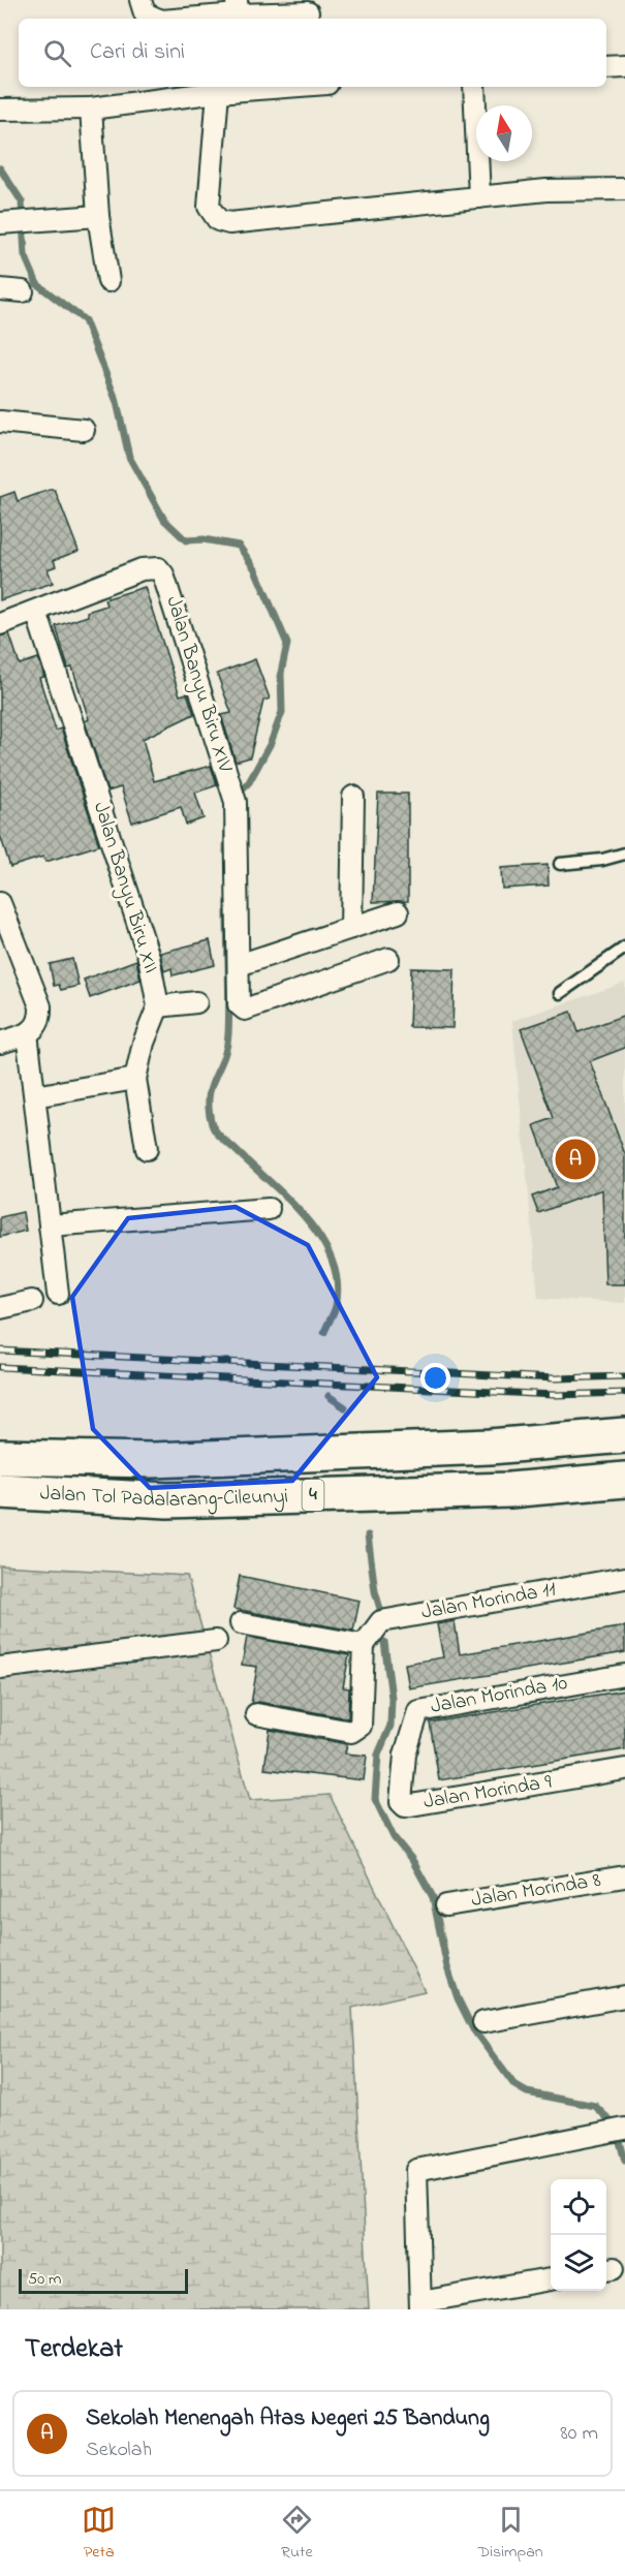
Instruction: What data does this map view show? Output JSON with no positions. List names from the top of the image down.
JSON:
{
  "streets": {
    "highway": ["Jalan Tol Padalarang–Cileunyi", "4"],
    "street": [
      "Jalan Banyu Biru XIV",
      "Jalan Banyu Biru XII",
      "Jalan Morinda 11",
      "Jalan Morinda 10",
      "Jalan Morinda 9",
      "Jalan Morinda 8"
    ]
  },
  "crossings": [
    ["Jalan Banyu Biru XIV", "Jalan Banyu Biru XII"],
    ["Jalan Morinda 10", "Jalan Morinda 9"]
  ],
  "scale_bar": "50 m",
  "north": "top",
  "page": {
    "search": "Cari di sini",
    "pins": "A",
    "scale": "50 m",
    "heading": "Terdekat",
    "list": [
      {
        "mark": "A",
        "name": "Sekolah Menengah Atas Negeri 25 Bandung",
        "note": "Sekolah",
        "value": "80 m"
      }
    ],
    "nav": ["Peta", "Rute", "Disimpan"]
  }
}
